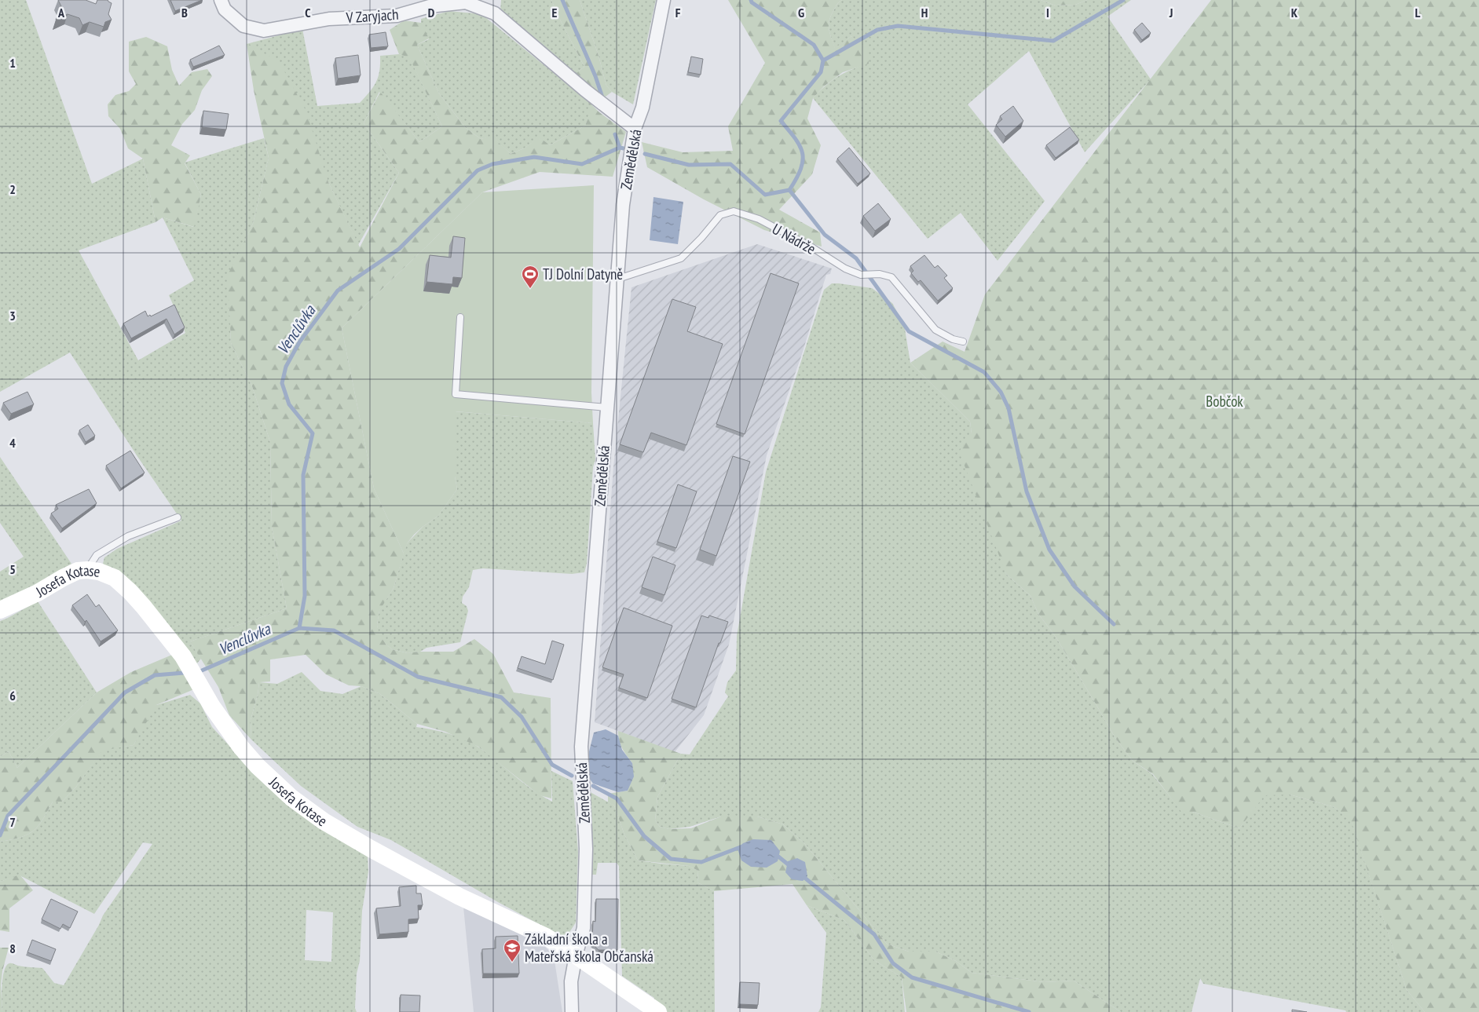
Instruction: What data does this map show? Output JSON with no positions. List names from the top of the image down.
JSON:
{
  "streets": {
    "street": ["V Zaryjach", "Zemědělská", "Josefa Kotase"],
    "lane": ["U Nádrže"]
  },
  "crossings": [
    ["V Zaryjach", "Zemědělská"],
    ["Zemědělská", "U Nádrže"],
    ["Zemědělská", "Josefa Kotase"]
  ],
  "water": ["Venclůvka"],
  "parks": ["Bobčok"],
  "places": {
    "sports": ["TJ Dolní Datyně"],
    "school or university": ["Základní škola a Mateřská škola Občanská"]
  },
  "grid": {
    "columns": [
      "A",
      "B",
      "C",
      "D",
      "E",
      "F",
      "G",
      "H",
      "I",
      "J",
      "K",
      "L"
    ],
    "rows": [
      "1",
      "2",
      "3",
      "4",
      "5",
      "6",
      "7",
      "8"
    ]
  }
}
